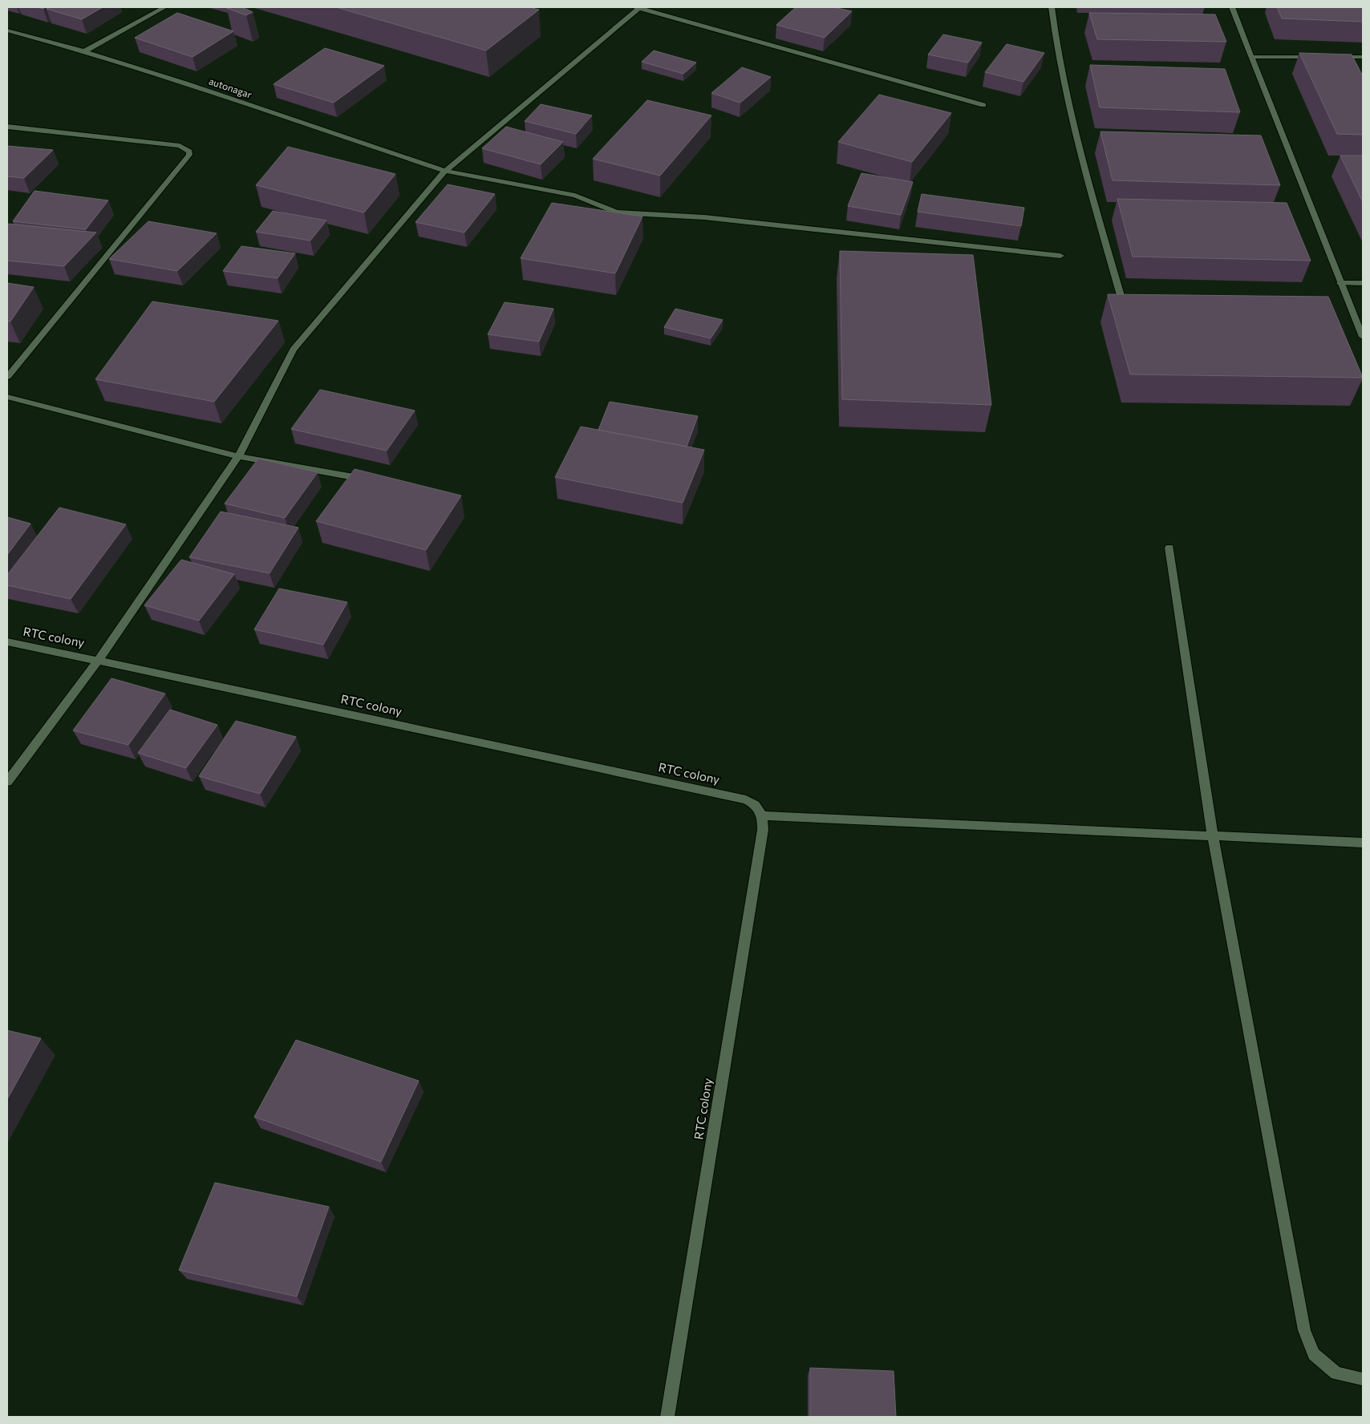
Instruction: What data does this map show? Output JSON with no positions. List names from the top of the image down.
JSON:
{
  "streets": {
    "street": ["autonagar", "RTC colony"]
  }
}
